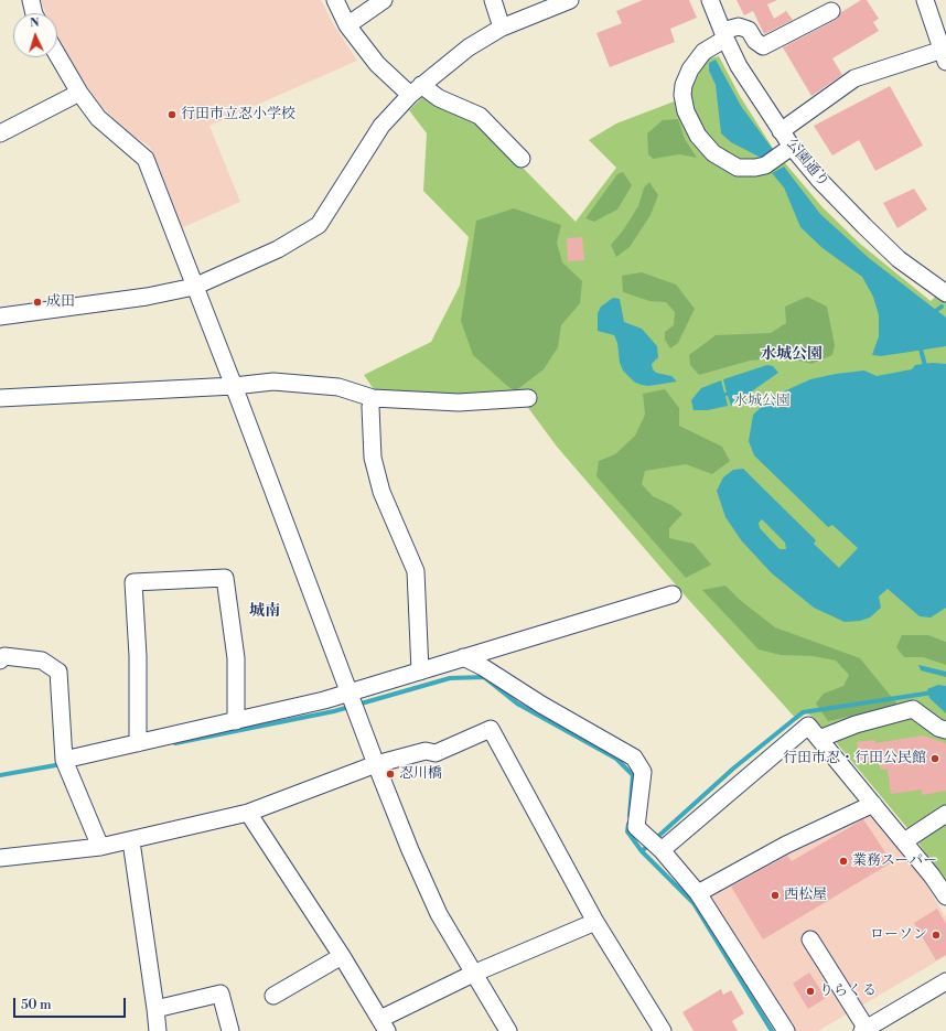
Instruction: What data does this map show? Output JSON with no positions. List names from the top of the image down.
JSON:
{
  "streets": {
    "street": ["公園通り"]
  },
  "districts": ["水城公園", "城南"],
  "parks": ["水城公園"],
  "places": [
    "行田市立忍小学校",
    "成田",
    "行田市忍・行田公民館",
    "忍川橋",
    "業務スーパー",
    "西松屋",
    "ローソン",
    "りらくる"
  ],
  "scale_bar": "50 m",
  "north": "top"
}
